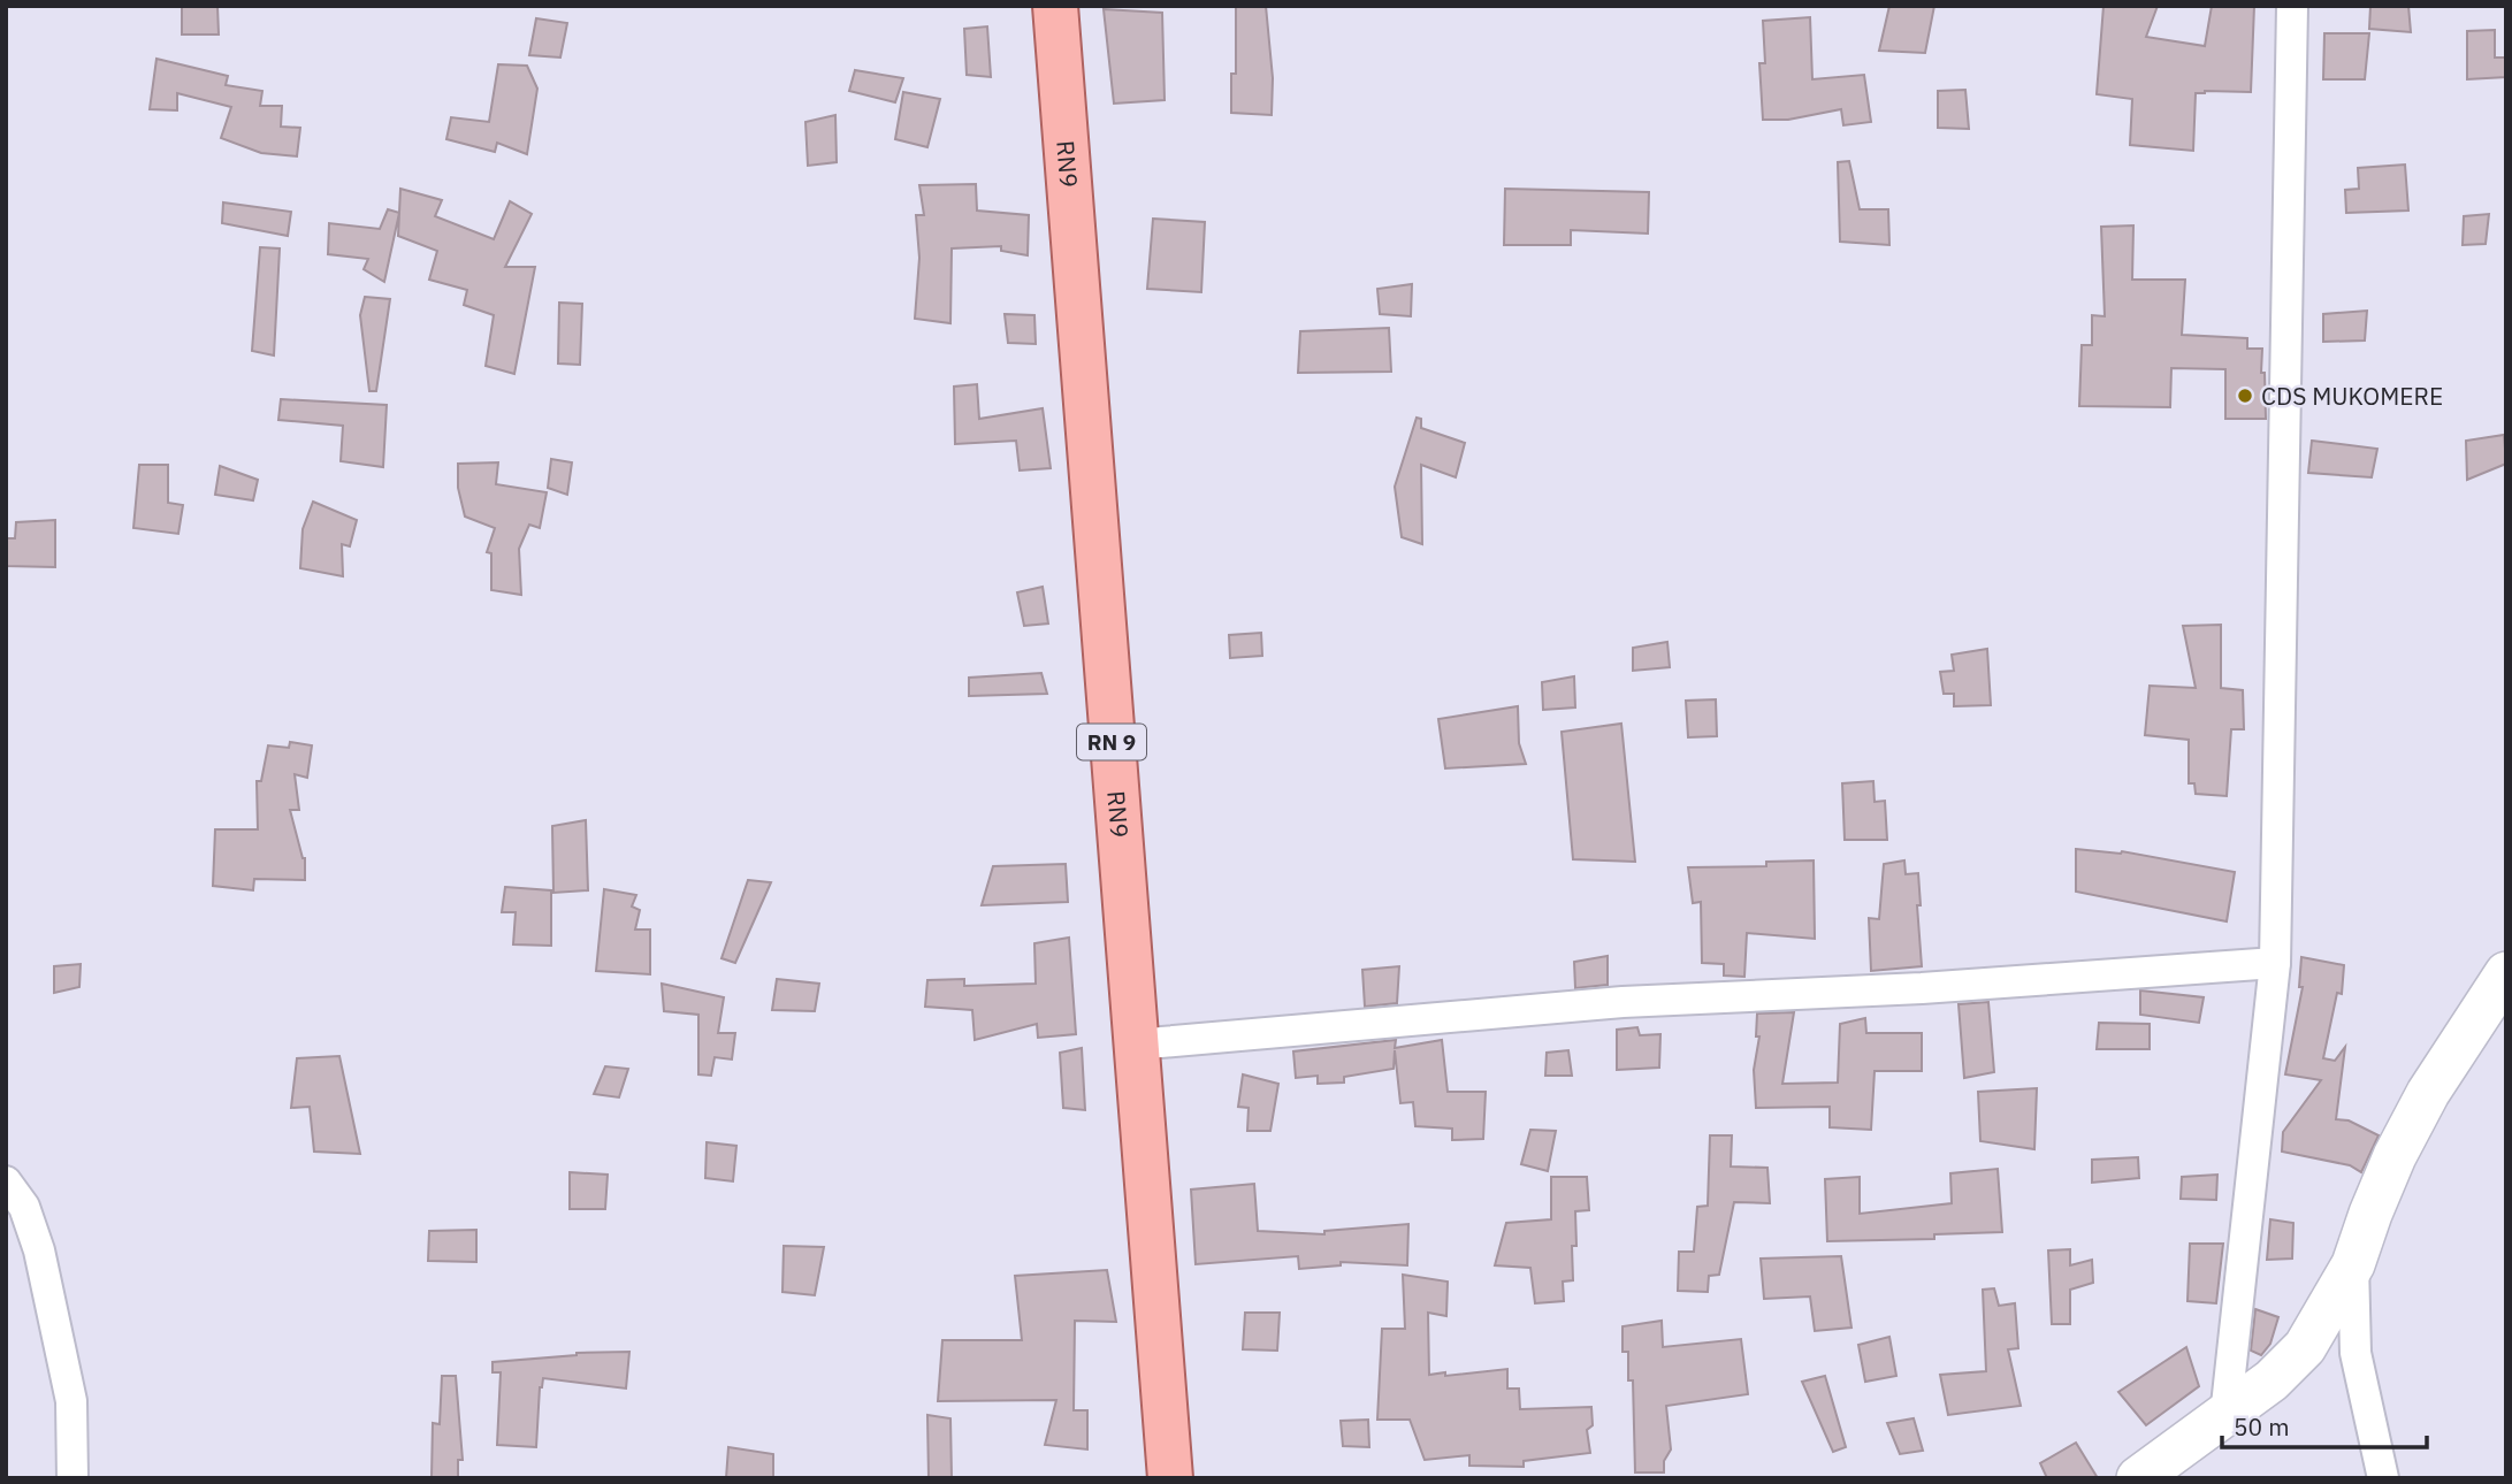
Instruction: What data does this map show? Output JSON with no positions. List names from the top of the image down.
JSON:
{
  "streets": {
    "main road": ["RN9", "RN 9"]
  },
  "places": ["CDS MUKOMERE"],
  "scale_bar": "50 m"
}
